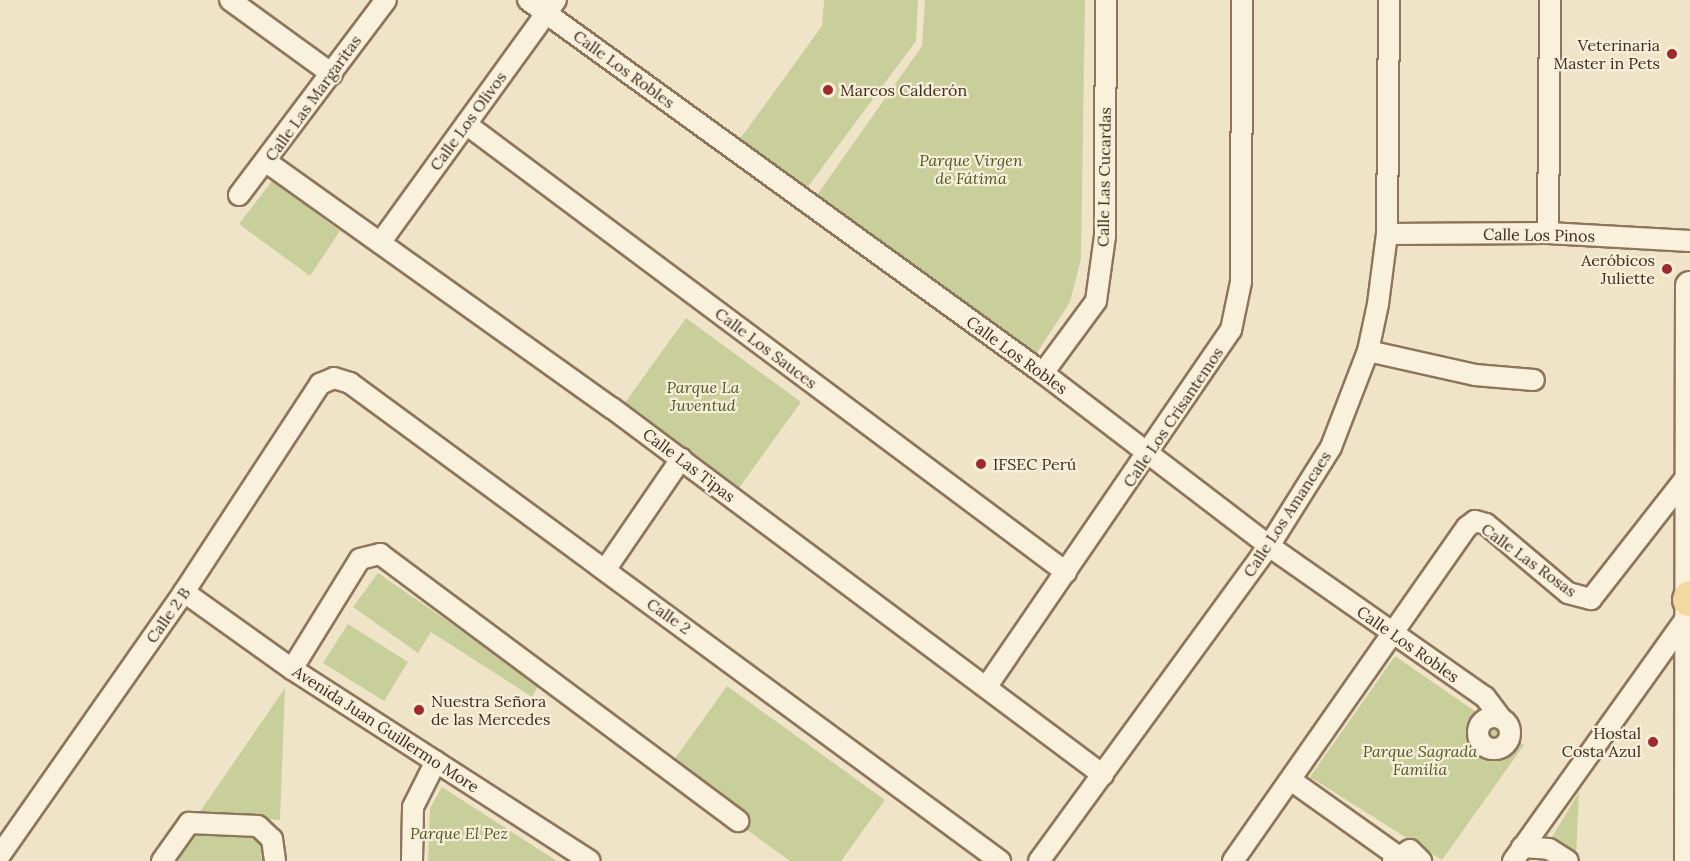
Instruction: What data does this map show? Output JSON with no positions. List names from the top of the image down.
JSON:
{
  "streets": {
    "street": [
      "Calle Los Robles",
      "Calle Las Margaritas",
      "Calle Los Olivos",
      "Calle Las Cucardas",
      "Calle Los Pinos",
      "Calle Los Sauces",
      "Calle Los Crisantemos",
      "Calle Las Tipas",
      "Calle Los Amancaes",
      "Calle Las Rosas",
      "Calle 2 B",
      "Calle 2",
      "Avenida Juan Guillermo More"
    ]
  },
  "crossings": [
    ["Calle Los Robles", "Calle Los Olivos"],
    ["Calle Los Robles", "Calle Las Cucardas"],
    ["Calle Los Robles", "Calle Los Crisantemos"],
    ["Calle Los Robles", "Calle Los Amancaes"],
    ["Calle Los Robles", "Calle Las Rosas"],
    ["Calle Las Margaritas", "Calle Las Tipas"],
    ["Calle Los Olivos", "Calle Los Sauces"],
    ["Calle Los Olivos", "Calle Las Tipas"],
    ["Calle Los Pinos", "Calle Los Amancaes"],
    ["Calle Los Sauces", "Calle Los Crisantemos"],
    ["Calle Los Crisantemos", "Calle Las Tipas"],
    ["Calle Las Tipas", "Calle Los Amancaes"],
    ["Calle 2 B", "Calle 2"],
    ["Calle 2 B", "Avenida Juan Guillermo More"]
  ],
  "parks": [
    "Parque Virgen de Fátima",
    "Parque La Juventud",
    "Parque Sagrada Familia",
    "Parque El Pez"
  ],
  "places": [
    "Veterinaria Master in Pets",
    "Marcos Calderón",
    "Aeróbicos Juliette",
    "IFSEC Perú",
    "Nuestra Señora de las Mercedes",
    "Hostal Costa Azul"
  ]
}
